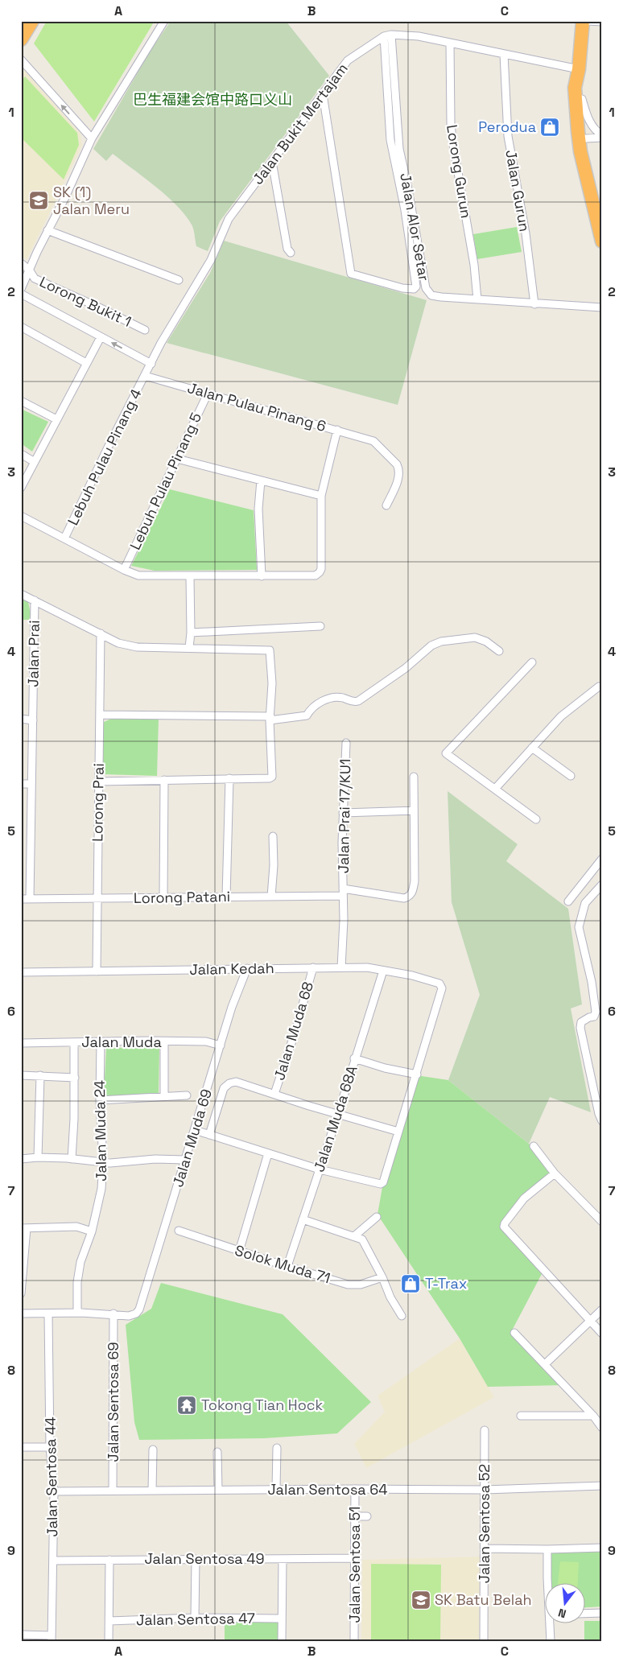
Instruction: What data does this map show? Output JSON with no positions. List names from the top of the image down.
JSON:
{
  "streets": {
    "street": [
      "Jalan Bukit Mertajam",
      "Lorong Gurun",
      "Jalan Gurun",
      "Jalan Alor Setar",
      "Lorong Bukit 1",
      "Jalan Pulau Pinang 6",
      "Lebuh Pulau Pinang 4",
      "Lebuh Pulau Pinang 5",
      "Jalan Prai",
      "Lorong Prai",
      "Jalan Prai 17/KU1",
      "Lorong Patani",
      "Jalan Kedah",
      "Jalan Muda 68",
      "Jalan Muda",
      "Jalan Muda 68A",
      "Jalan Muda 24",
      "Jalan Muda 69",
      "Solok Muda 71",
      "Jalan Sentosa 69",
      "Jalan Sentosa 44",
      "Jalan Sentosa 64",
      "Jalan Sentosa 52",
      "Jalan Sentosa 49",
      "Jalan Sentosa 51",
      "Jalan Sentosa 47"
    ]
  },
  "crossings": [
    ["Jalan Bukit Mertajam", "Lorong Gurun"],
    ["Jalan Bukit Mertajam", "Jalan Gurun"],
    ["Jalan Bukit Mertajam", "Jalan Alor Setar"],
    ["Jalan Bukit Mertajam", "Jalan Pulau Pinang 6"],
    ["Jalan Bukit Mertajam", "Lebuh Pulau Pinang 4"],
    ["Lorong Gurun", "Jalan Alor Setar"],
    ["Jalan Gurun", "Jalan Alor Setar"],
    ["Jalan Pulau Pinang 6", "Lebuh Pulau Pinang 4"],
    ["Jalan Pulau Pinang 6", "Lebuh Pulau Pinang 5"],
    ["Jalan Prai", "Lorong Patani"],
    ["Lorong Prai", "Lorong Patani"],
    ["Lorong Prai", "Jalan Kedah"],
    ["Jalan Prai 17/KU1", "Lorong Patani"],
    ["Jalan Prai 17/KU1", "Jalan Kedah"],
    ["Jalan Kedah", "Jalan Muda 68"],
    ["Jalan Kedah", "Jalan Muda 68A"],
    ["Jalan Kedah", "Jalan Muda 69"],
    ["Jalan Muda", "Jalan Muda 24"],
    ["Jalan Muda", "Jalan Muda 69"],
    ["Jalan Muda 68A", "Solok Muda 71"],
    ["Jalan Muda 69", "Jalan Sentosa 69"],
    ["Jalan Sentosa 69", "Jalan Sentosa 64"],
    ["Jalan Sentosa 44", "Jalan Sentosa 64"],
    ["Jalan Sentosa 44", "Jalan Sentosa 49"],
    ["Jalan Sentosa 64", "Jalan Sentosa 52"],
    ["Jalan Sentosa 64", "Jalan Sentosa 51"],
    ["Jalan Sentosa 49", "Jalan Sentosa 51"]
  ],
  "parks": ["巴生福建会馆中路口义山"],
  "places": {
    "shop": ["Perodua", "T-Trax"],
    "school or university": ["SK (1) Jalan Meru", "SK Batu Belah"],
    "temple": ["Tokong Tian Hock"]
  },
  "north": "bottom",
  "grid": {
    "columns": ["A", "B", "C"],
    "rows": [
      "1",
      "2",
      "3",
      "4",
      "5",
      "6",
      "7",
      "8",
      "9"
    ]
  }
}
